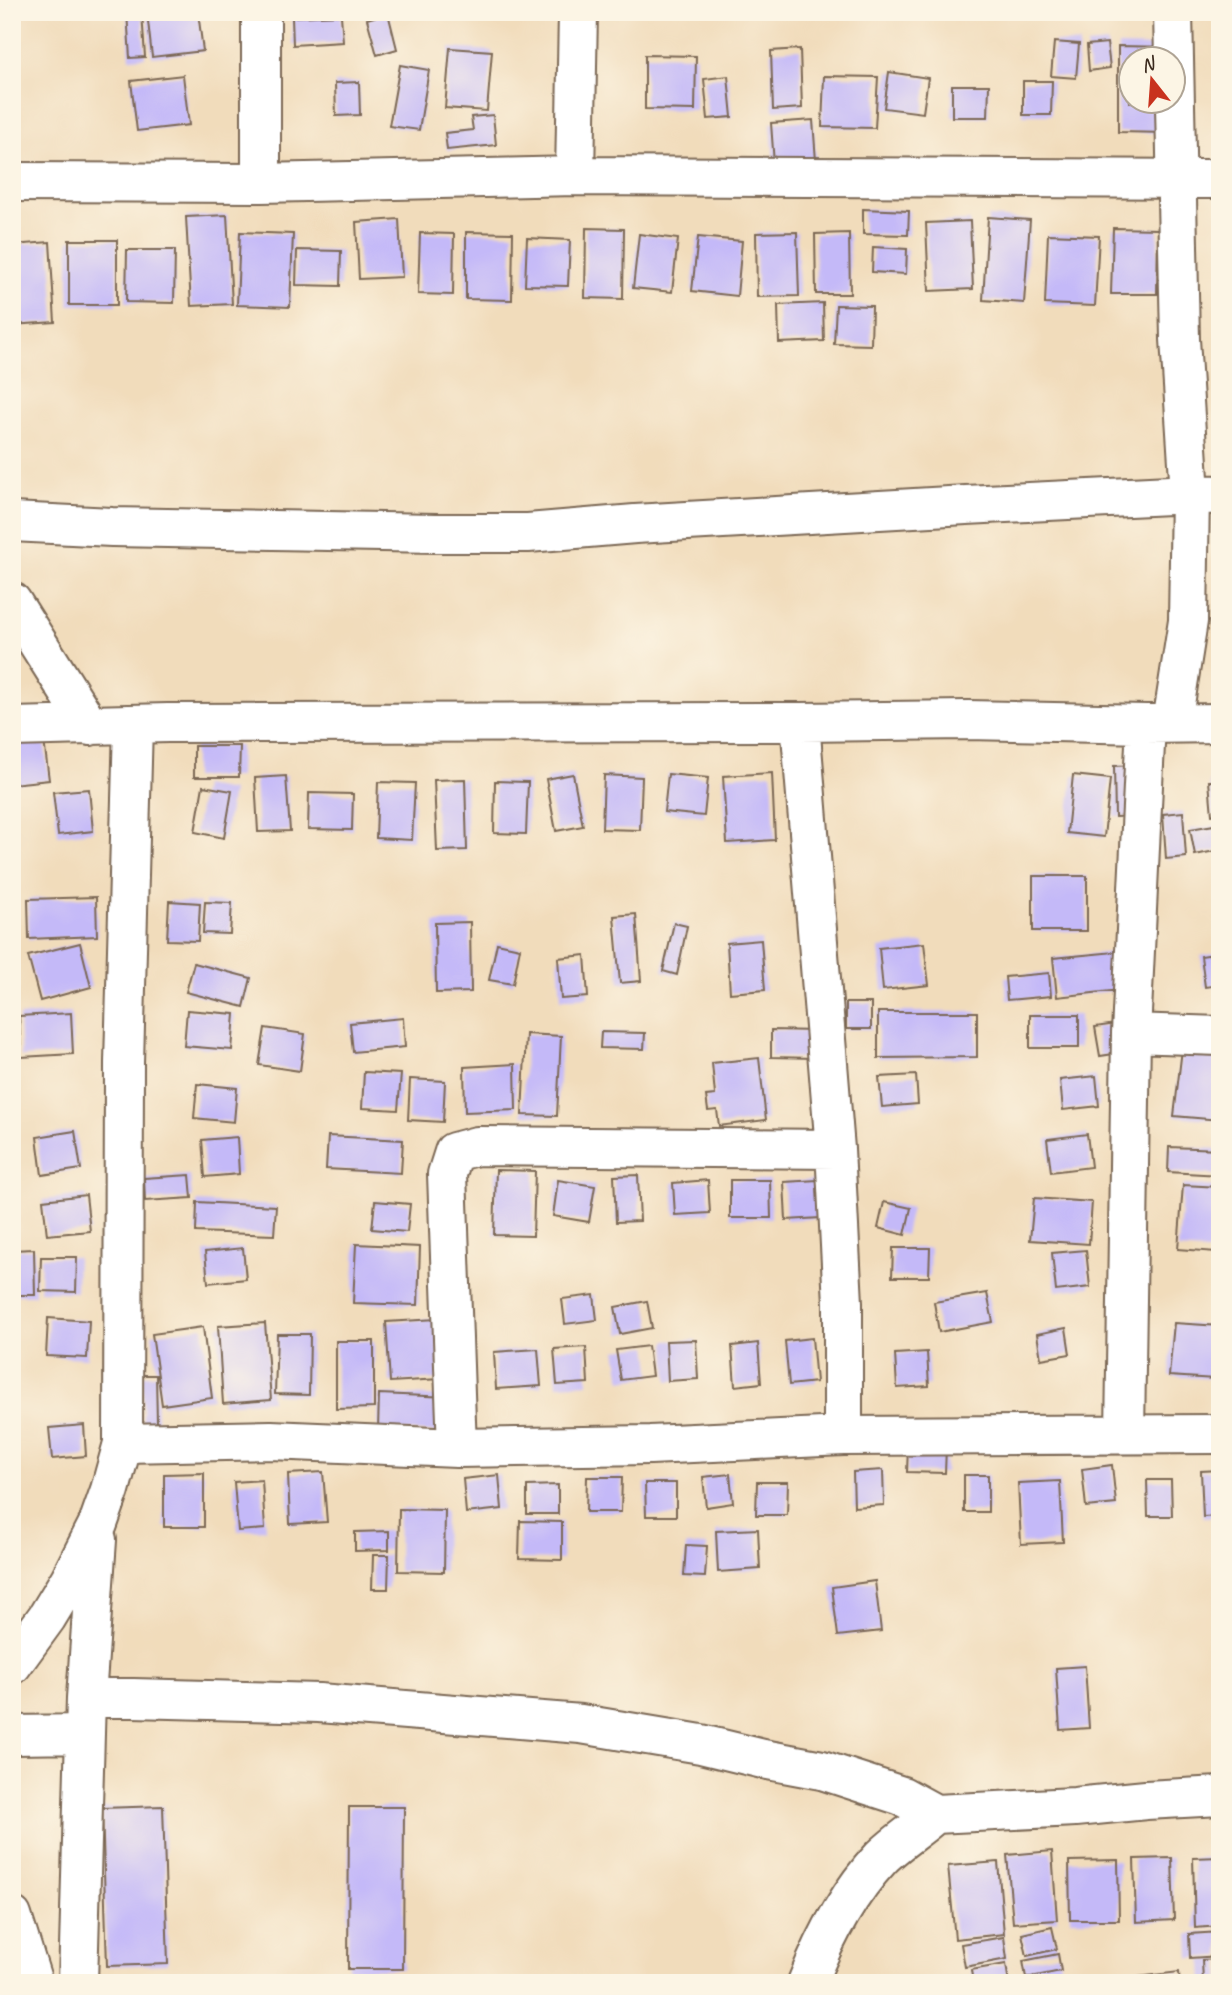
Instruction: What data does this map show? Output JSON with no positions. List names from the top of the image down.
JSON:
{
  "north": "top"
}
